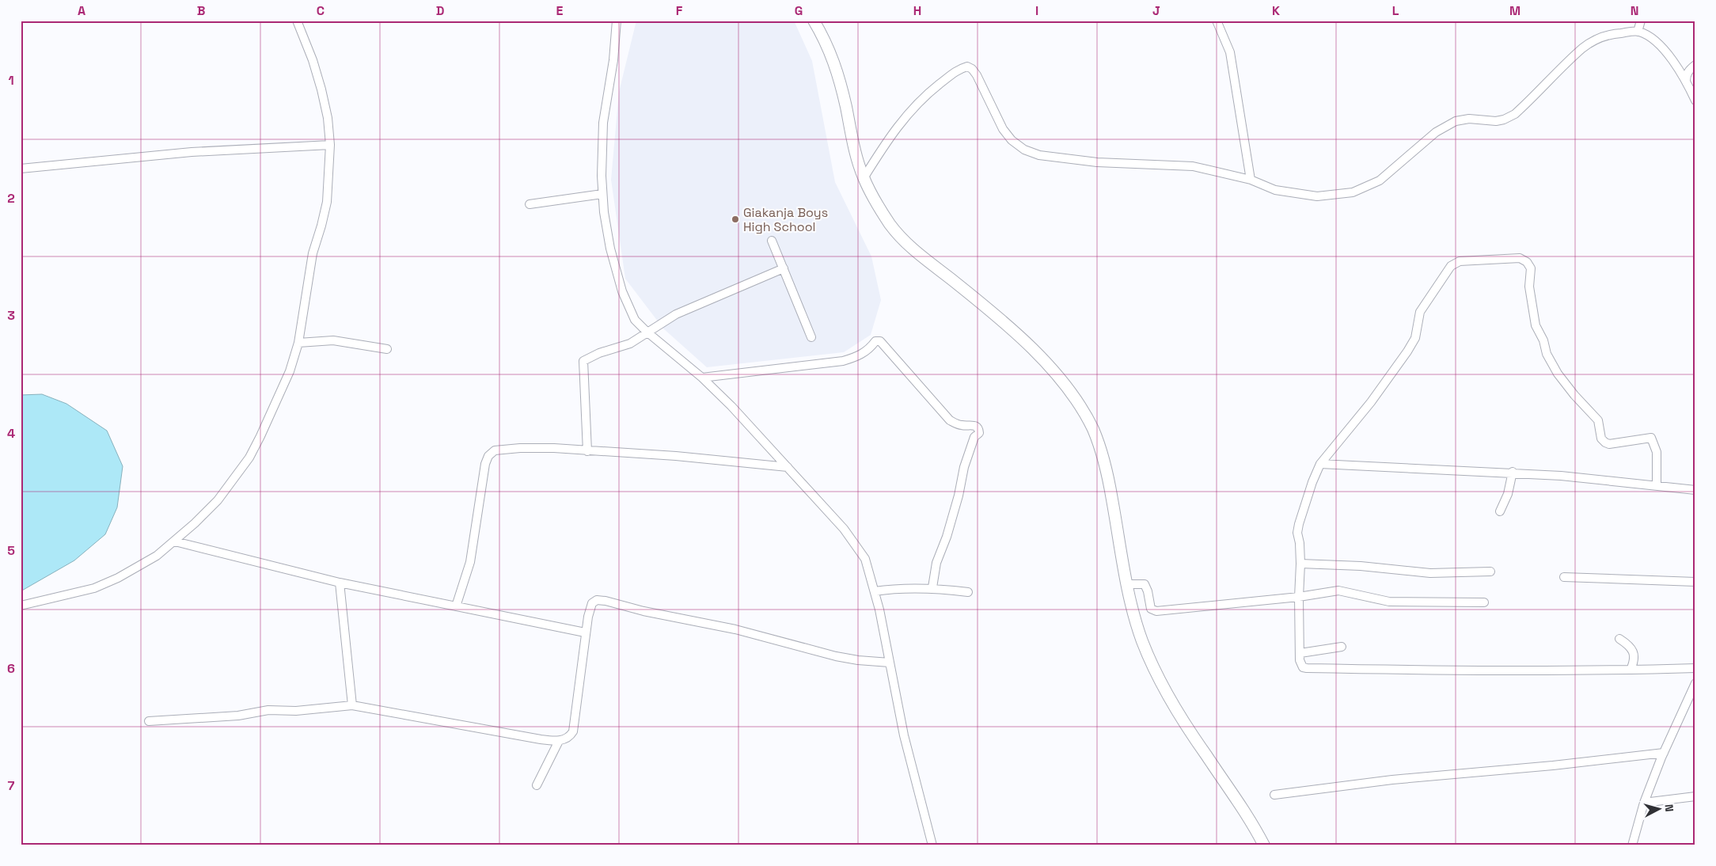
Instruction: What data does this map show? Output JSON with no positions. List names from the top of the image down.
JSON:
{
  "places": ["Giakanja Boys High School"],
  "north": "right",
  "grid": {
    "columns": [
      "A",
      "B",
      "C",
      "D",
      "E",
      "F",
      "G",
      "H",
      "I",
      "J",
      "K",
      "L",
      "M",
      "N"
    ],
    "rows": [
      "1",
      "2",
      "3",
      "4",
      "5",
      "6",
      "7"
    ]
  }
}
